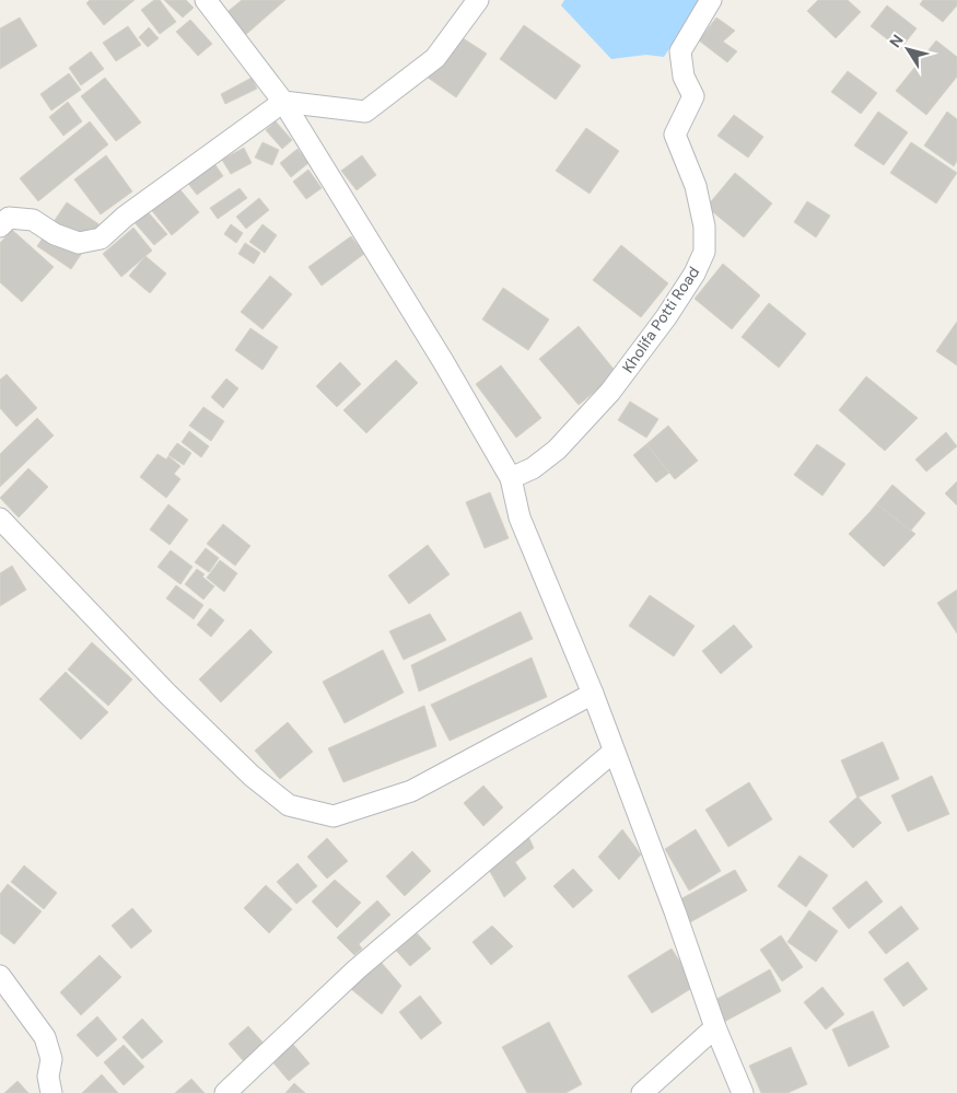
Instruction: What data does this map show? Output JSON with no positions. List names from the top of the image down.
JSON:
{
  "streets": {
    "street": ["Kholifa Potti Road"]
  },
  "north": "top left"
}
